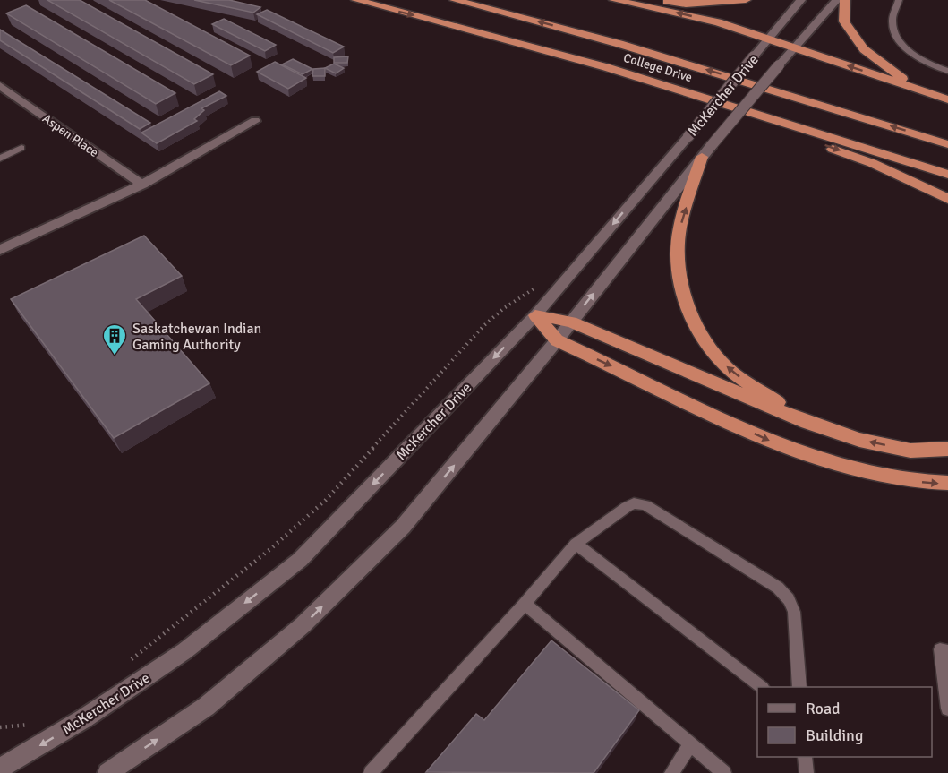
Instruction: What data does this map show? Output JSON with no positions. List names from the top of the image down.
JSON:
{
  "streets": {
    "highway": ["College Drive"],
    "street": ["McKercher Drive", "Aspen Place"]
  },
  "places": {
    "building": ["Saskatchewan Indian Gaming Authority"]
  },
  "legend": ["Road", "Building"]
}
